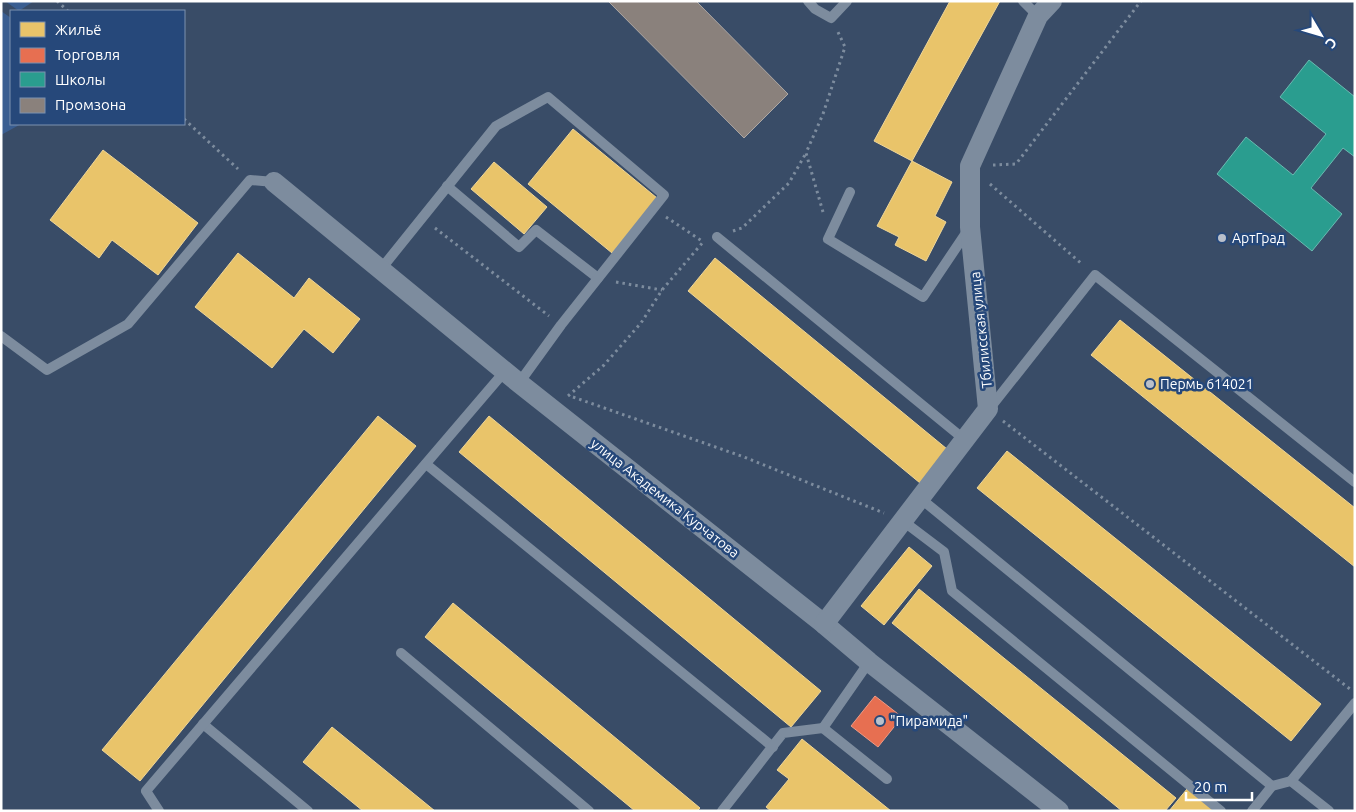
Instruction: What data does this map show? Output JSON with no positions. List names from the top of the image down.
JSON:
{
  "streets": {
    "street": ["Тбилисская улица", "улица Академика Курчатова"]
  },
  "places": ["АртГрад", "Пермь 614021", "\"Пирамида\""],
  "legend": [
    "Жильё",
    "Торговля",
    "Школы",
    "Промзона"
  ],
  "scale_bar": "20 m",
  "north": "bottom right"
}
